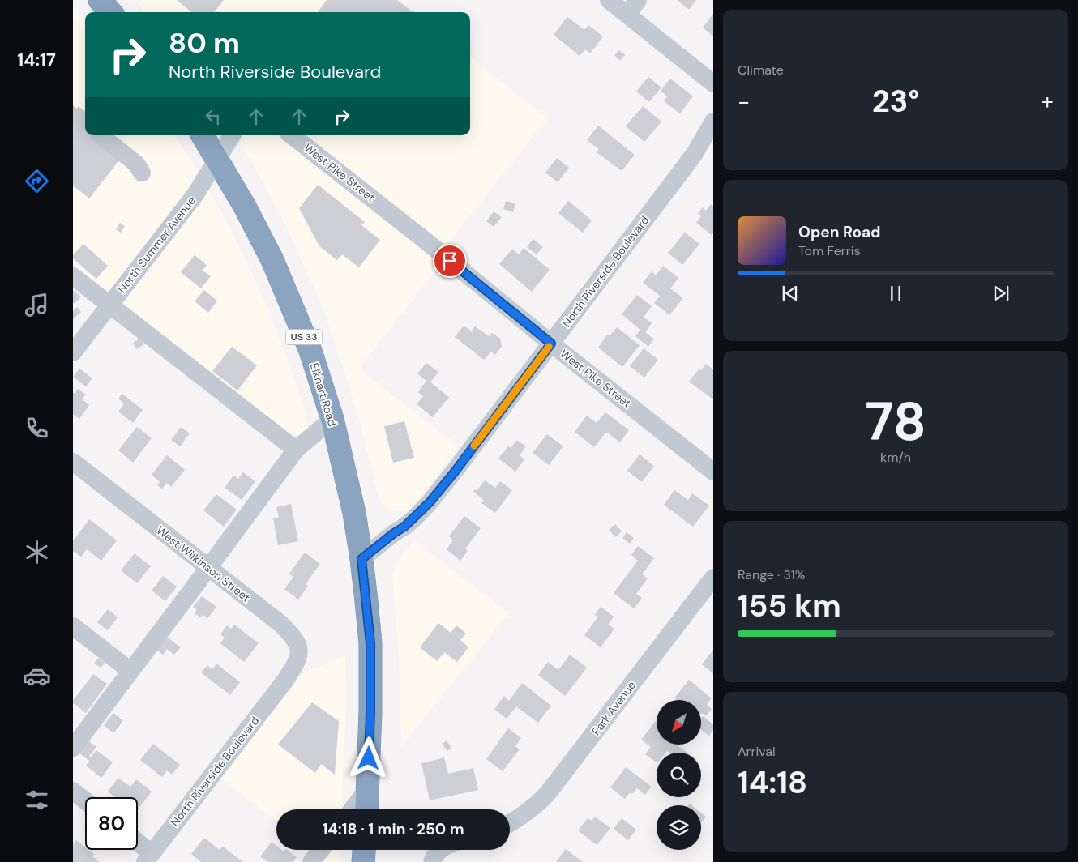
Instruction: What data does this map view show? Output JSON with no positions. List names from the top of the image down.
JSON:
{
  "streets": {
    "highway": ["US 33", "Elkhart Road"],
    "street": [
      "West Pike Street",
      "North Summer Avenue",
      "North Riverside Boulevard",
      "West Wilkinson Street",
      "Park Avenue"
    ]
  },
  "crossings": [
    ["West Pike Street", "North Riverside Boulevard"],
    ["North Summer Avenue", "Elkhart Road"],
    ["North Riverside Boulevard", "US 33"],
    ["North Riverside Boulevard", "Elkhart Road"],
    ["North Riverside Boulevard", "West Wilkinson Street"],
    ["US 33", "Elkhart Road"]
  ],
  "north": "bottom left",
  "page": {
    "tabs": "14:17",
    "tile": [
      "Climate",
      ["78", "km/h"],
      ["Range · 31%", "155 km"],
      ["Arrival", "14:18"]
    ],
    "turn": ["80 m", "North Riverside Boulevard"],
    "heat": ["−", "23°", "+"],
    "song": ["Open Road", "Tom Ferris"],
    "limit": "80",
    "trip": "14:18 · 1 min · 250 m"
  }
}
